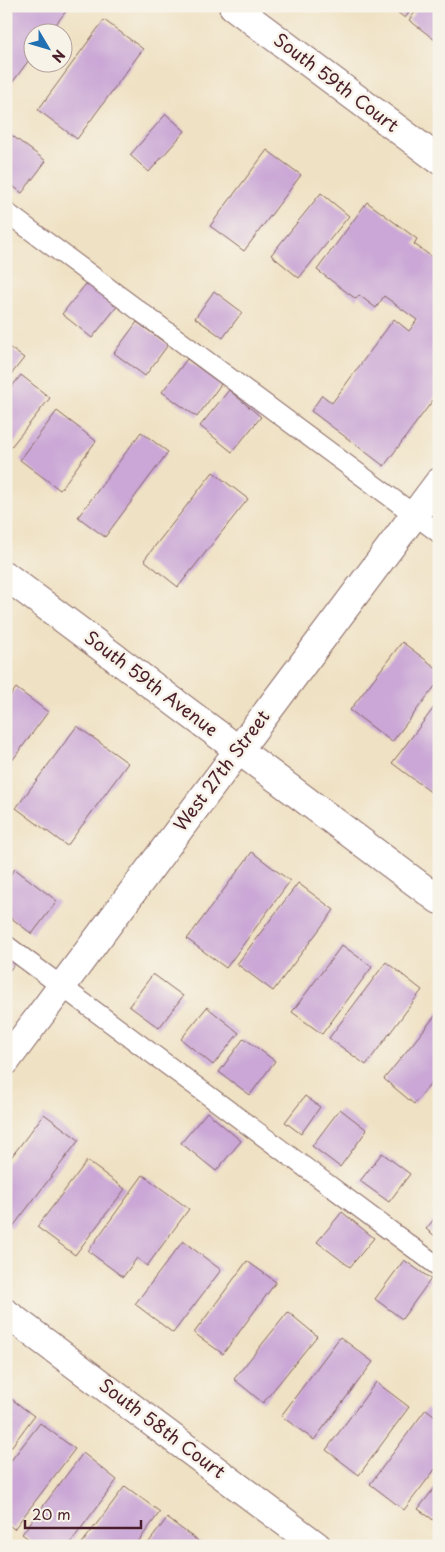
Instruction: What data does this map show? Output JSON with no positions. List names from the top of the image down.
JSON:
{
  "streets": {
    "street": [
      "South 59th Court",
      "South 59th Avenue",
      "West 27th Street",
      "South 58th Court"
    ]
  },
  "crossings": [
    ["South 59th Avenue", "West 27th Street"]
  ],
  "scale_bar": "20 m",
  "north": "bottom right"
}
